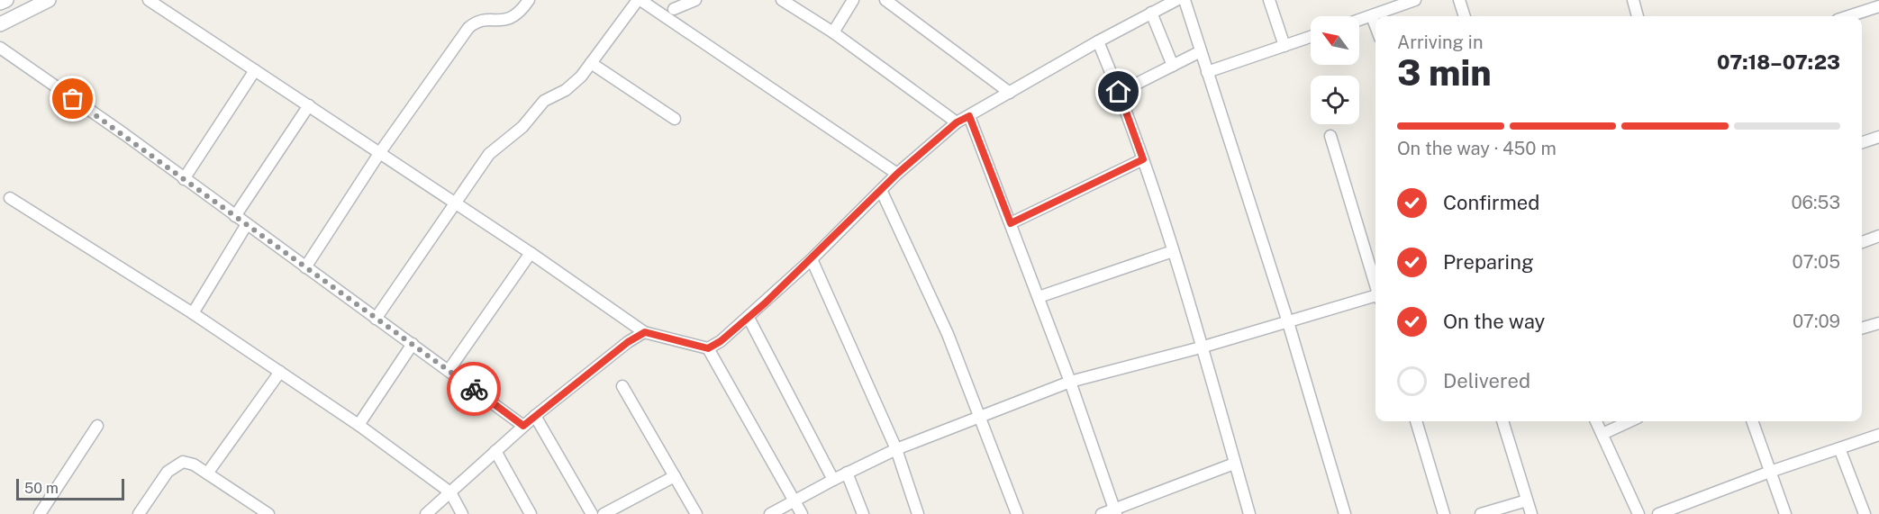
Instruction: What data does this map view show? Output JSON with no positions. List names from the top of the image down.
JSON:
{
  "scale_bar": "50 m",
  "north": "top left",
  "page": {
    "heading": ["3 min", "Arriving in", "07:18–07:23"],
    "bar": "On the way · 450 m",
    "list": [
      ["Confirmed", "06:53"],
      ["Preparing", "07:05"],
      ["On the way", "07:09"],
      "Delivered"
    ],
    "scale": "50 m"
  }
}
